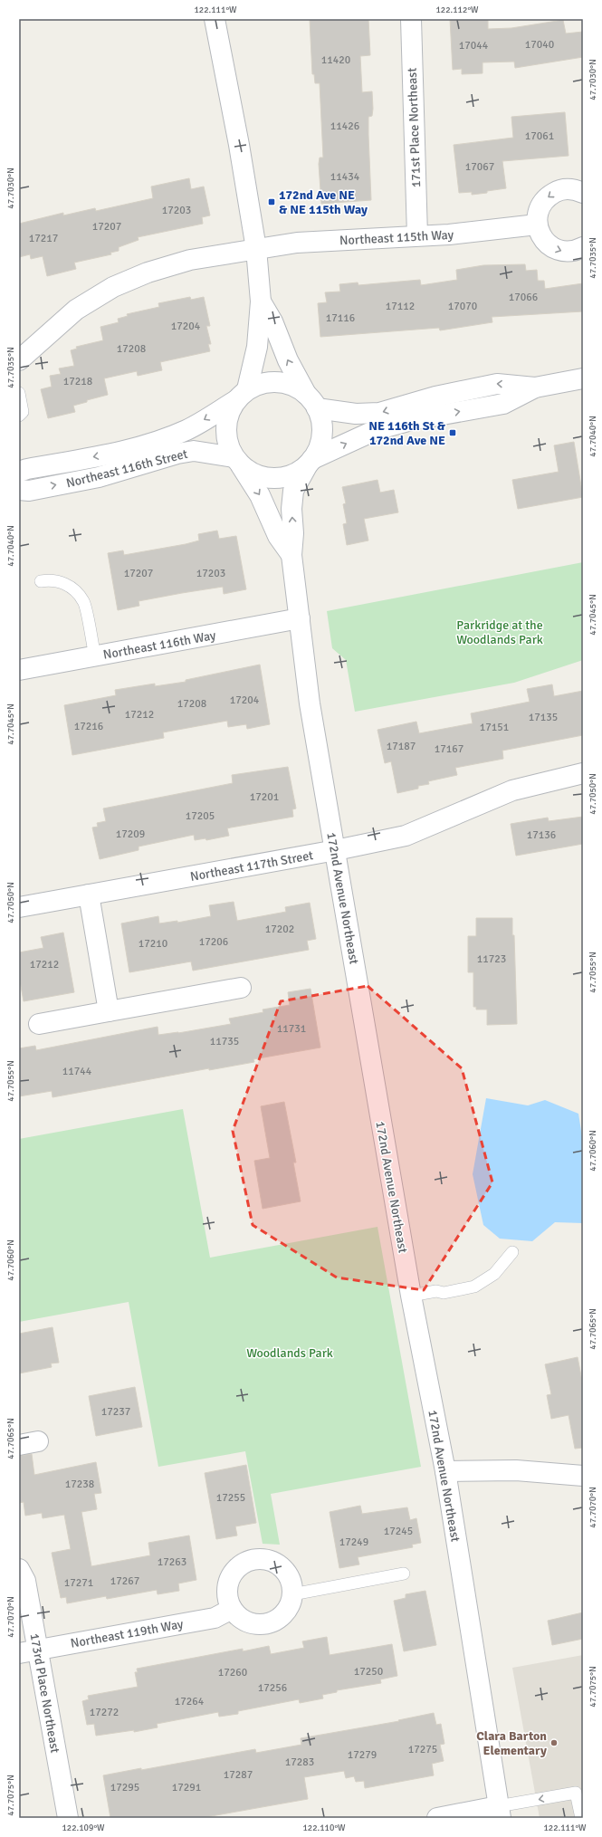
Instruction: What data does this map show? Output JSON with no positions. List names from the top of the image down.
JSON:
{
  "streets": {
    "street": [
      "171st Place Northeast",
      "Northeast 115th Way",
      "Northeast 116th Street",
      "Northeast 116th Way",
      "Northeast 117th Street",
      "172nd Avenue Northeast",
      "Northeast 119th Way",
      "173rd Place Northeast"
    ]
  },
  "crossings": [
    ["171st Place Northeast", "Northeast 115th Way"],
    ["Northeast 116th Street", "172nd Avenue Northeast"],
    ["Northeast 116th Way", "172nd Avenue Northeast"],
    ["Northeast 117th Street", "172nd Avenue Northeast"],
    ["Northeast 119th Way", "173rd Place Northeast"]
  ],
  "parks": ["Parkridge at the Woodlands Park", "Woodlands Park"],
  "places": {
    "transit": ["172nd Ave NE & NE 115th Way", "NE 116th St & 172nd Ave NE"],
    "other": ["Clara Barton Elementary"]
  },
  "house_numbers": [
    "17040",
    "17044",
    "11420",
    "11426",
    "17061",
    "17067",
    "11434",
    "17203",
    "17207",
    "17217",
    "17066",
    "17112",
    "17070",
    "17116",
    "17204",
    "17208",
    "17218",
    "17207",
    "17203",
    "17204",
    "17208",
    "17212",
    "17135",
    "17216",
    "17151",
    "17187",
    "17167",
    "17201",
    "17205",
    "17209",
    "17136",
    "17202",
    "17206",
    "17210",
    "11723",
    "17212",
    "11731",
    "11735",
    "11744",
    "17237",
    "17238",
    "17255",
    "17245",
    "17249",
    "17263",
    "17267",
    "17271",
    "17250",
    "17260",
    "17256",
    "17264",
    "17272",
    "17275",
    "17279",
    "17283",
    "17287",
    "17295",
    "17291"
  ],
  "coordinates": [
    "122.111°W",
    "122.112°W",
    "47.7030°N",
    "47.7035°N",
    "47.7040°N",
    "47.7045°N",
    "47.7050°N",
    "47.7055°N",
    "47.7060°N",
    "47.7065°N",
    "47.7070°N",
    "47.7075°N",
    "122.109°W",
    "122.110°W"
  ]
}
